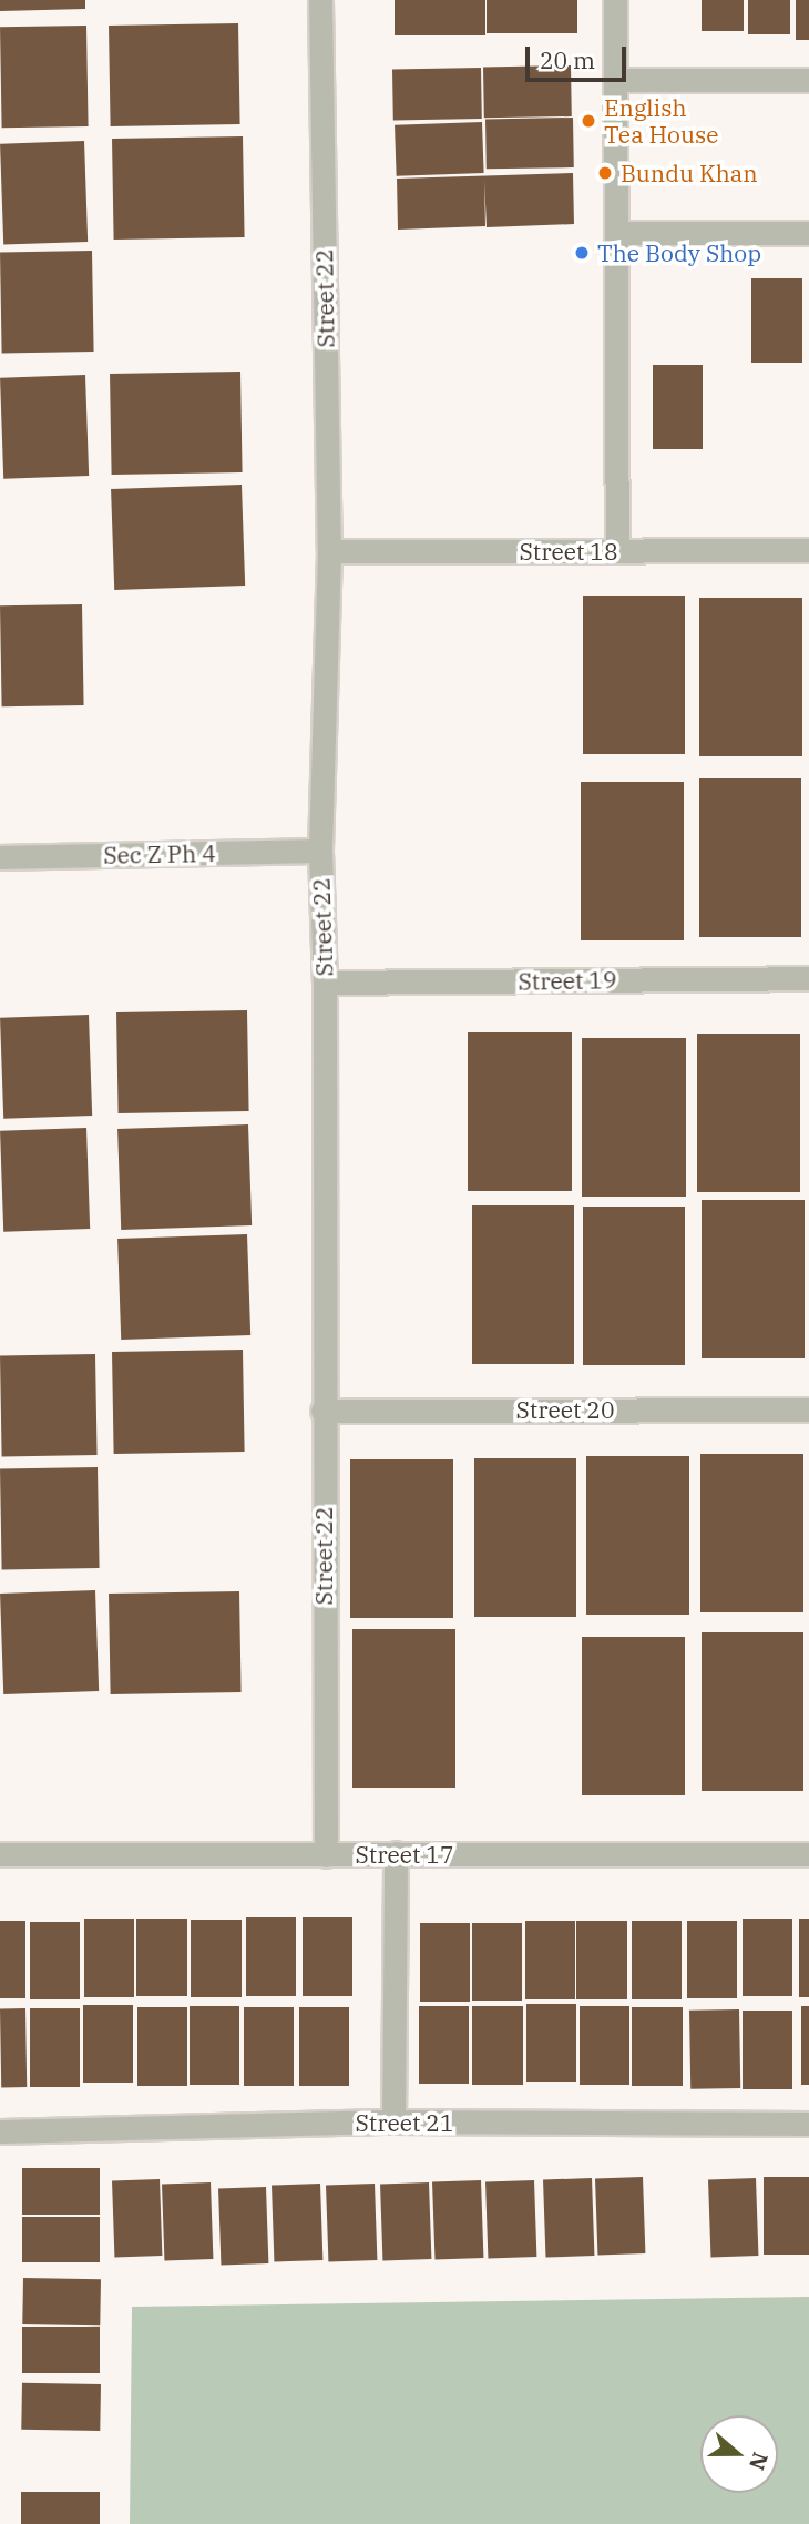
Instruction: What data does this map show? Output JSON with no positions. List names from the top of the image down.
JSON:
{
  "streets": {
    "street": [
      "Street 22",
      "Street 18",
      "Sec Z Ph 4",
      "Street 19",
      "Street 20",
      "Street 17",
      "Street 21"
    ]
  },
  "crossings": [
    ["Street 22", "Street 18"],
    ["Street 22", "Sec Z Ph 4"],
    ["Street 22", "Street 19"],
    ["Street 22", "Street 20"],
    ["Street 22", "Street 17"]
  ],
  "places": ["English Tea House", "Bundu Khan", "The Body Shop"],
  "scale_bar": "20 m",
  "north": "right"
}
